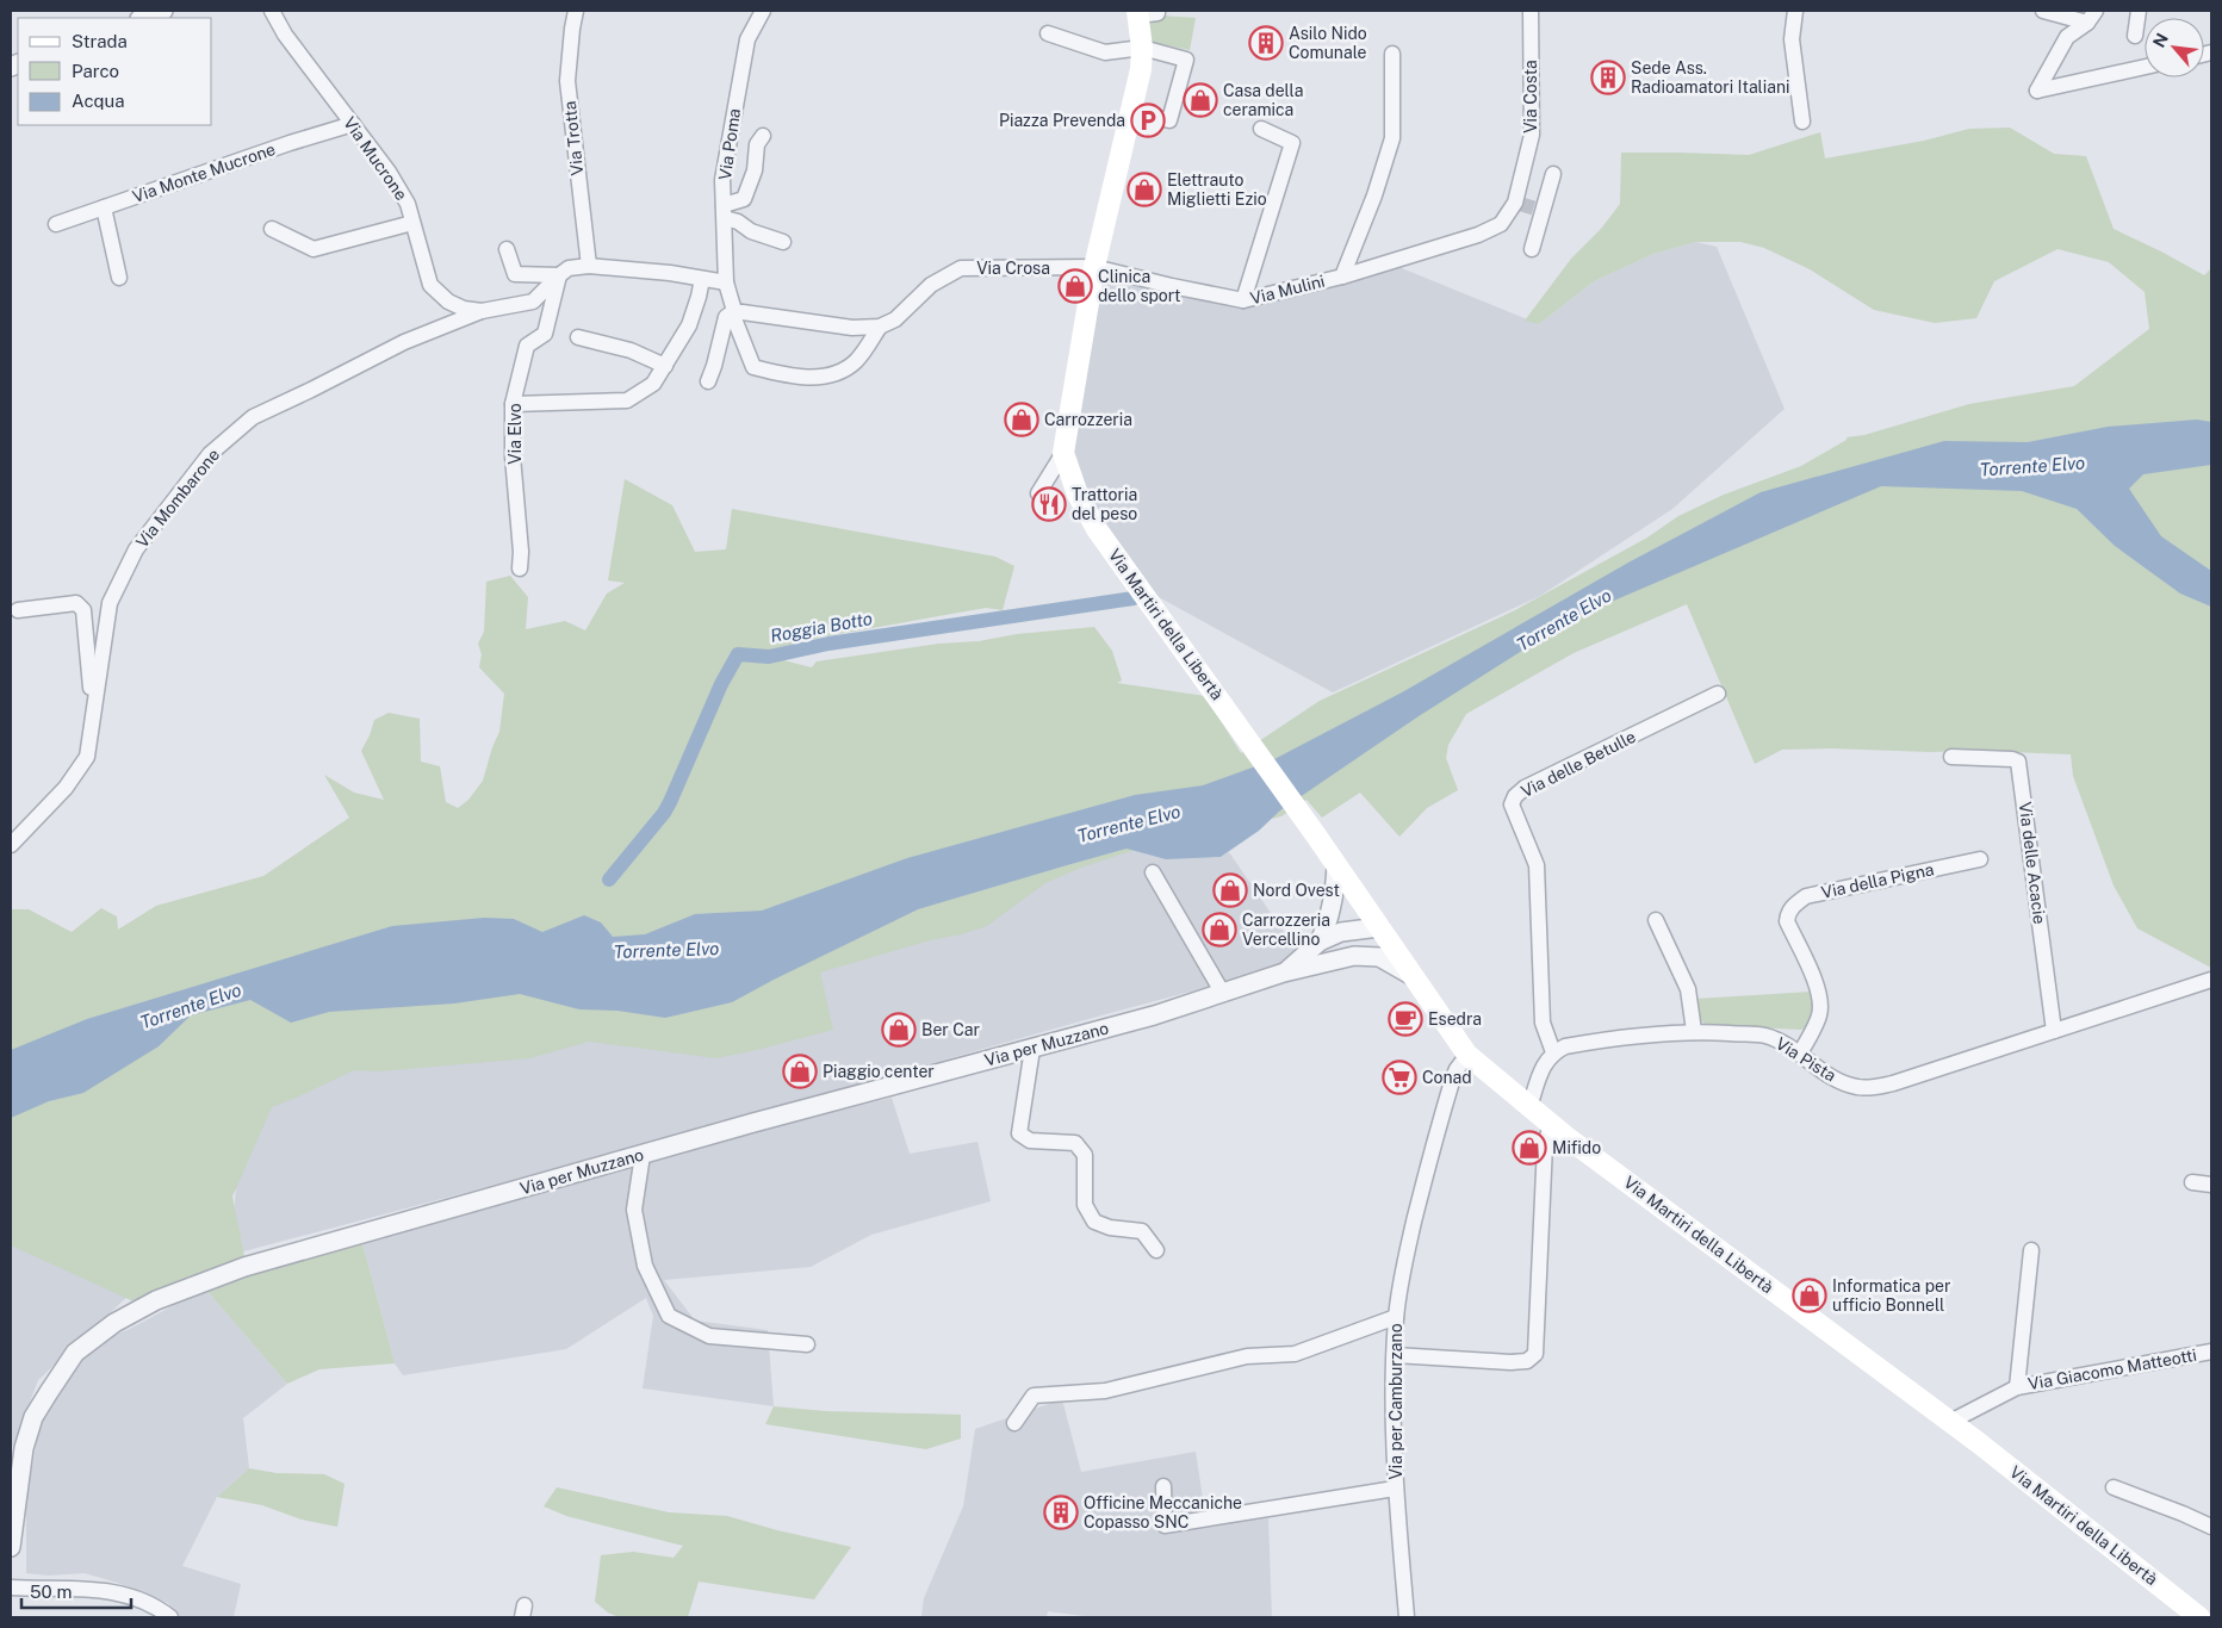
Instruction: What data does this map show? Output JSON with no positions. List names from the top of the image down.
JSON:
{
  "streets": {
    "main road": ["Via Martiri della Libertà"],
    "street": [
      "Via Costa",
      "Via Trotta",
      "Via Poma",
      "Via Mucrone",
      "Via Monte Mucrone",
      "Via Crosa",
      "Via Mulini",
      "Via Elvo",
      "Via Mombarone",
      "Via delle Betulle",
      "Via delle Acacie",
      "Via della Pigna",
      "Via per Muzzano",
      "Via Pista",
      "Via Giacomo Matteotti",
      "Via per Camburzano"
    ]
  },
  "crossings": [
    ["Via Costa", "Via Mulini"],
    ["Via Poma", "Via Crosa"],
    ["Via Mucrone", "Via Monte Mucrone"],
    ["Via Mucrone", "Via Elvo"],
    ["Via Mucrone", "Via Mombarone"],
    ["Via Crosa", "Via Mulini"],
    ["Via Crosa", "Via Martiri della Libertà"],
    ["Via Mulini", "Via Martiri della Libertà"],
    ["Via Martiri della Libertà", "Via per Muzzano"],
    ["Via Martiri della Libertà", "Via Giacomo Matteotti"],
    ["Via Martiri della Libertà", "Via per Camburzano"],
    ["Via delle Betulle", "Via Pista"],
    ["Via delle Acacie", "Via Pista"],
    ["Via della Pigna", "Via Pista"]
  ],
  "water": ["Torrente Elvo", "Roggia Botto"],
  "places": {
    "building": ["Asilo Nido Comunale", "Sede Ass. Radioamatori Italiani", "Officine Meccaniche Copasso SNC"],
    "shop": [
      "Casa della ceramica",
      "Elettrauto Miglietti Ezio",
      "Clinica dello sport",
      "Carrozzeria",
      "Nord Ovest",
      "Carrozzeria Vercellino",
      "Ber Car",
      "Piaggio center",
      "Mifido",
      "Informatica per ufficio Bonnell"
    ],
    "parking": ["Piazza Prevenda"],
    "restaurant": ["Trattoria del peso"],
    "cafe": ["Esedra"],
    "supermarket": ["Conad"]
  },
  "legend": ["Strada", "Parco", "Acqua"],
  "scale_bar": "50 m",
  "north": "top left"
}
